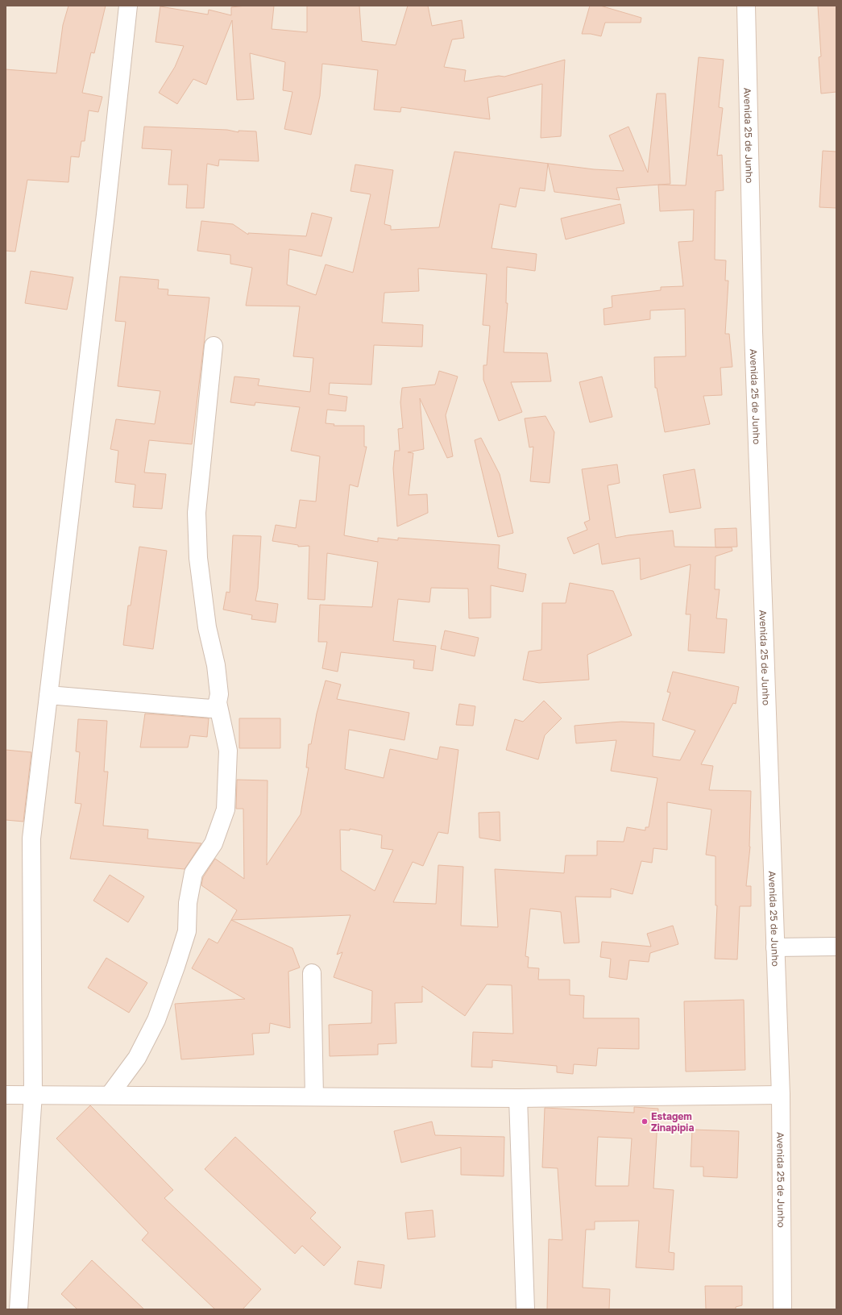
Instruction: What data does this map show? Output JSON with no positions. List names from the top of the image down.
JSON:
{
  "streets": {
    "street": ["Avenida 25 de Junho"]
  },
  "places": ["Estagem Zinapipia"]
}
